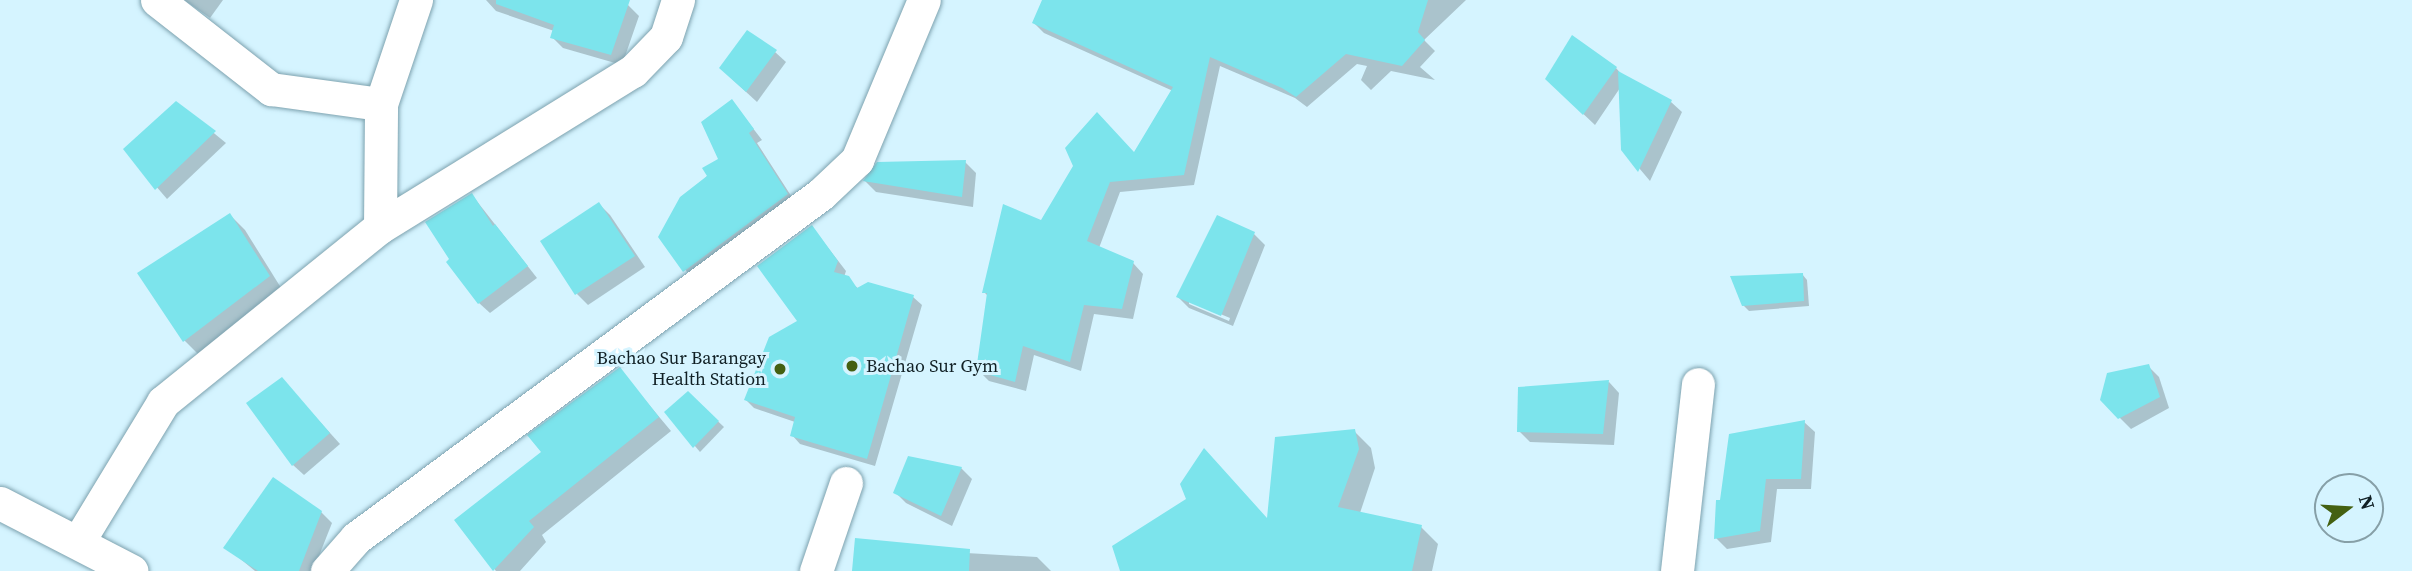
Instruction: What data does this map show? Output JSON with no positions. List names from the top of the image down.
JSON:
{
  "places": ["Bachao Sur Gym", "Bachao Sur Barangay Health Station"],
  "north": "right"
}
